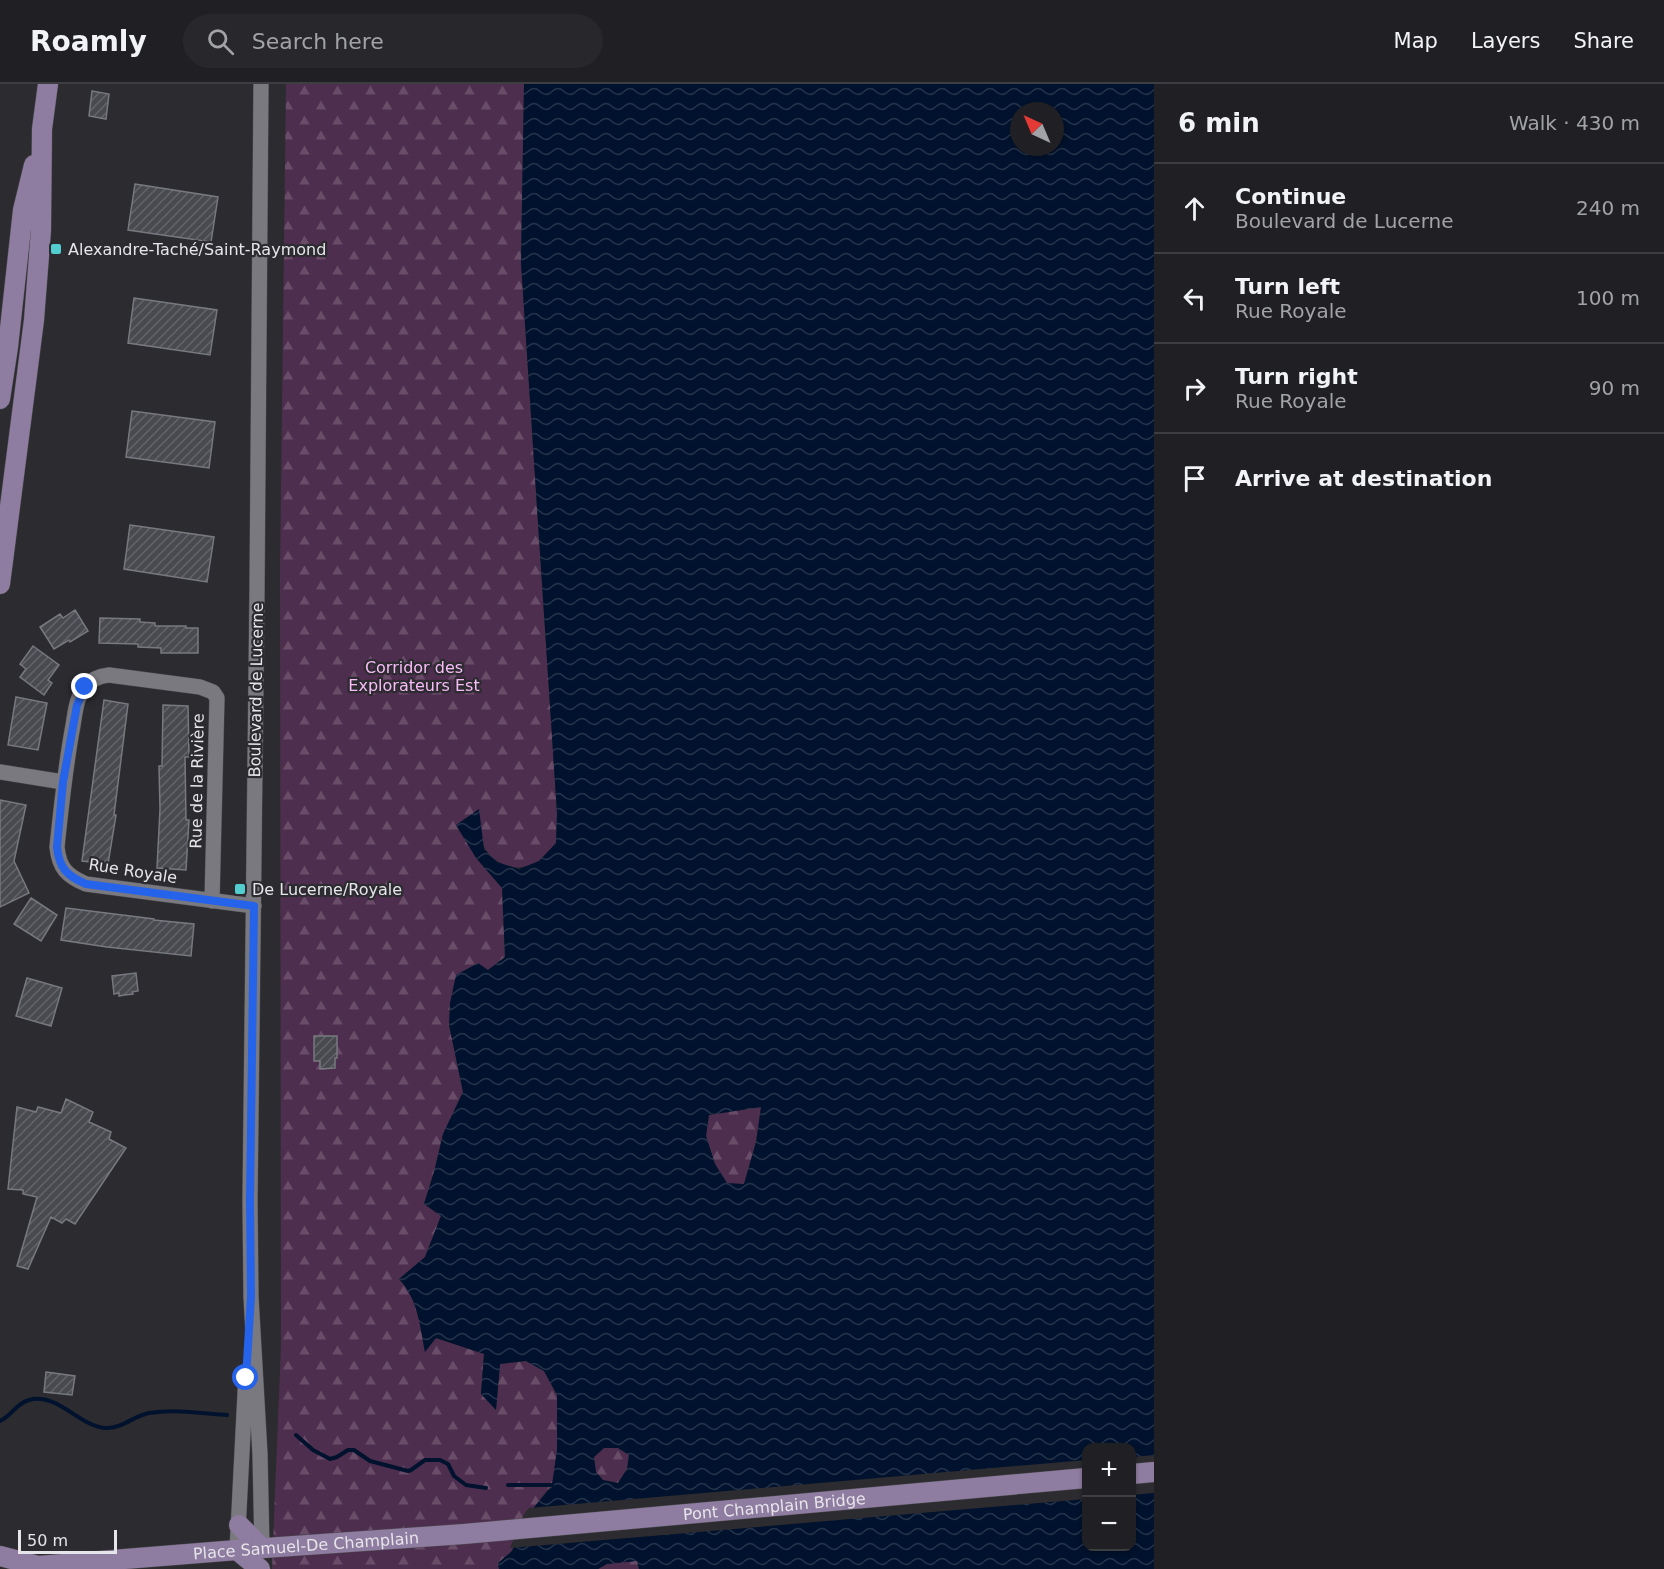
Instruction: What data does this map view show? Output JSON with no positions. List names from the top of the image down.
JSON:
{
  "streets": {
    "main road": ["Boulevard de Lucerne", "Pont Champlain Bridge", "Place Samuel-De Champlain"],
    "street": ["Rue de la Rivière", "Rue Royale"]
  },
  "crossings": [
    ["Boulevard de Lucerne", "Rue Royale"],
    ["Boulevard de Lucerne", "Place Samuel-De Champlain"],
    ["Rue de la Rivière", "Rue Royale"],
    ["Pont Champlain Bridge", "Place Samuel-De Champlain"]
  ],
  "parks": ["Corridor des Explorateurs Est"],
  "places": {
    "transit": ["Alexandre-Taché/Saint-Raymond", "De Lucerne/Royale"]
  },
  "scale_bar": "50 m",
  "north": "top left",
  "page": {
    "header": "Roamly",
    "search": "Search here",
    "nav": ["Map", "Layers", "Share"],
    "heading": ["6 min", "Walk · 430 m"],
    "list": [
      ["Continue", "Boulevard de Lucerne", "240 m"],
      ["Turn left", "Rue Royale", "100 m"],
      ["Turn right", "Rue Royale", "90 m"],
      "Arrive at destination"
    ],
    "map_buttons": ["+", "−"],
    "scale": "50 m"
  }
}
